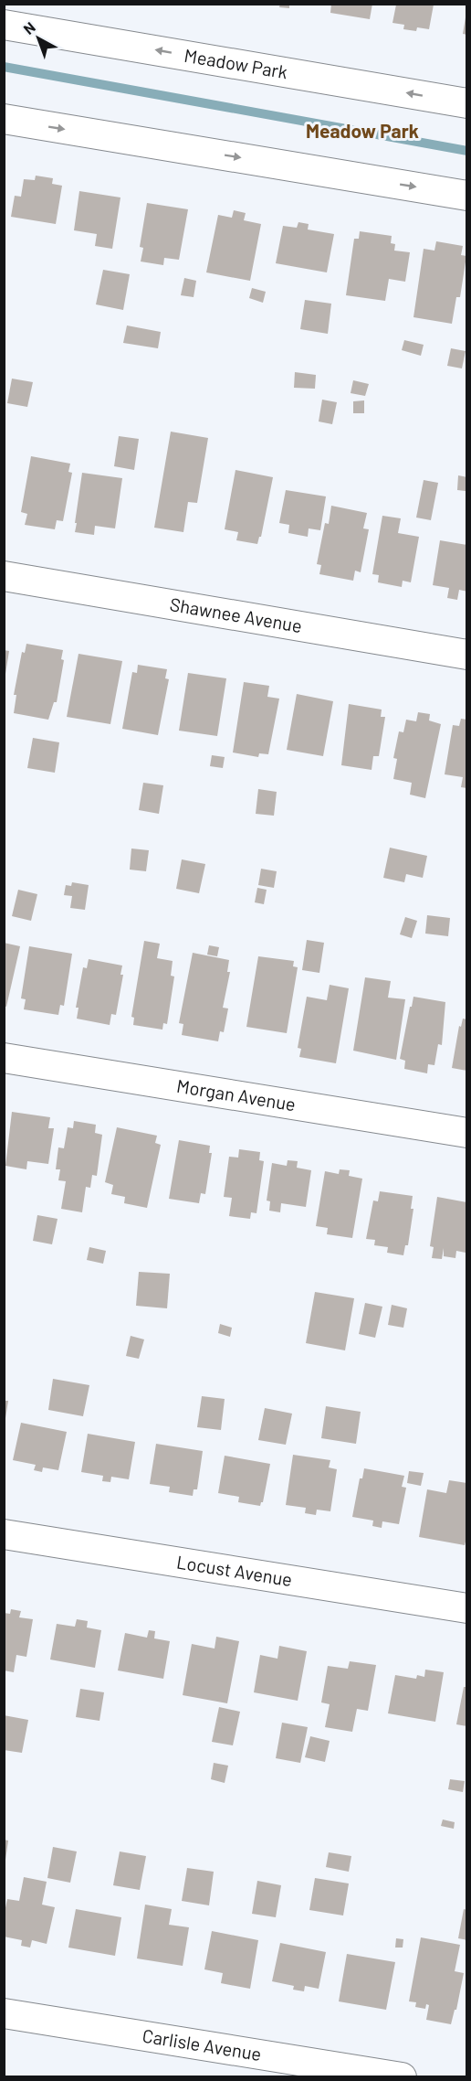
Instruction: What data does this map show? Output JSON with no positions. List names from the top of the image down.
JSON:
{
  "streets": {
    "street": [
      "Meadow Park",
      "Shawnee Avenue",
      "Morgan Avenue",
      "Locust Avenue",
      "Carlisle Avenue"
    ]
  },
  "districts": ["Meadow Park"],
  "north": "top left"
}
